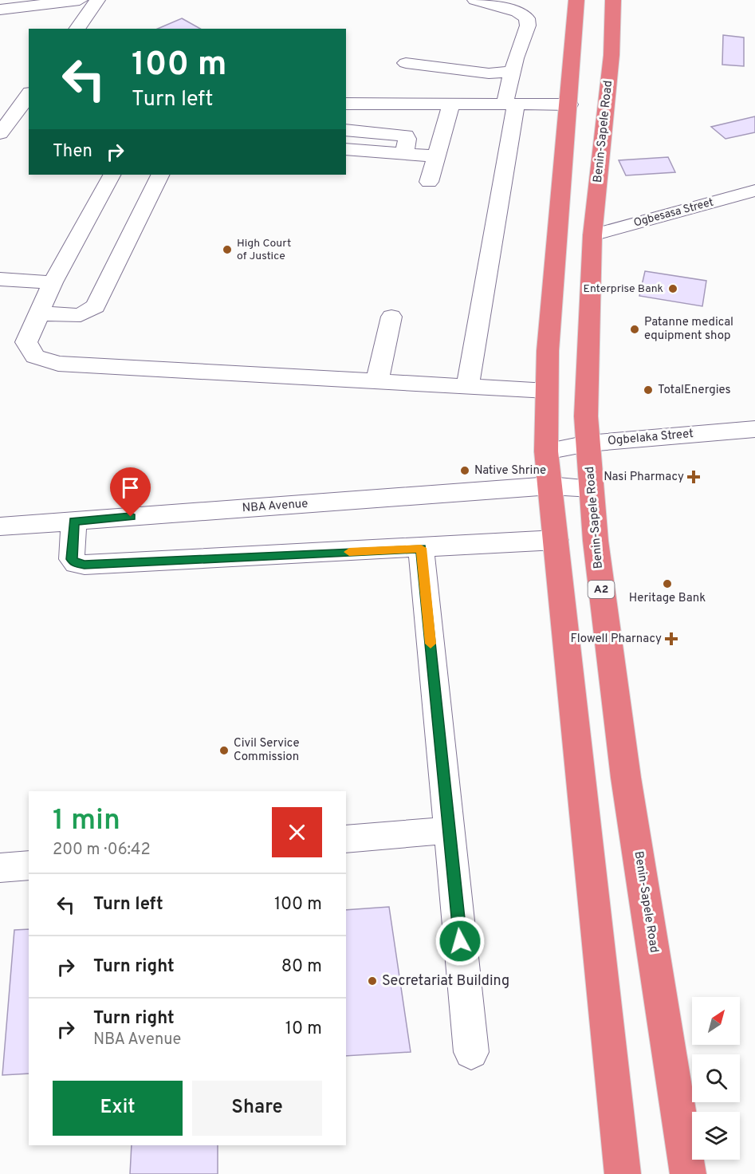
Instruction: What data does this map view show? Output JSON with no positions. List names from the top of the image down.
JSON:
{
  "streets": {
    "highway": ["Benin-Sapele Road", "A2"],
    "street": ["Ogbesasa Street", "Ogbelaka Street", "NBA Avenue"]
  },
  "crossings": [
    ["Benin-Sapele Road", "Ogbesasa Street"],
    ["Benin-Sapele Road", "Ogbelaka Street"],
    ["Benin-Sapele Road", "NBA Avenue"]
  ],
  "places": {
    "other": [
      "High Court of Justice",
      "Enterprise Bank",
      "Patanne medical equipment shop",
      "TotalEnergies",
      "Native Shrine",
      "Heritage Bank",
      "Civil Service Commission",
      "Secretariat Building"
    ],
    "health": ["Nasi Pharmacy", "Flowell Pharnacy"]
  },
  "north": "top right",
  "page": {
    "turn": ["100 m", "Turn left"],
    "then": "Then",
    "heading": ["1 min", "200 m · 06:42"],
    "list": [
      {
        "name": "Turn left",
        "value": "100 m"
      },
      {
        "name": "Turn right",
        "value": "80 m"
      },
      {
        "name": "Turn right",
        "note": "NBA Avenue",
        "value": "10 m"
      }
    ],
    "buttons": ["Exit", "Share"]
  }
}
